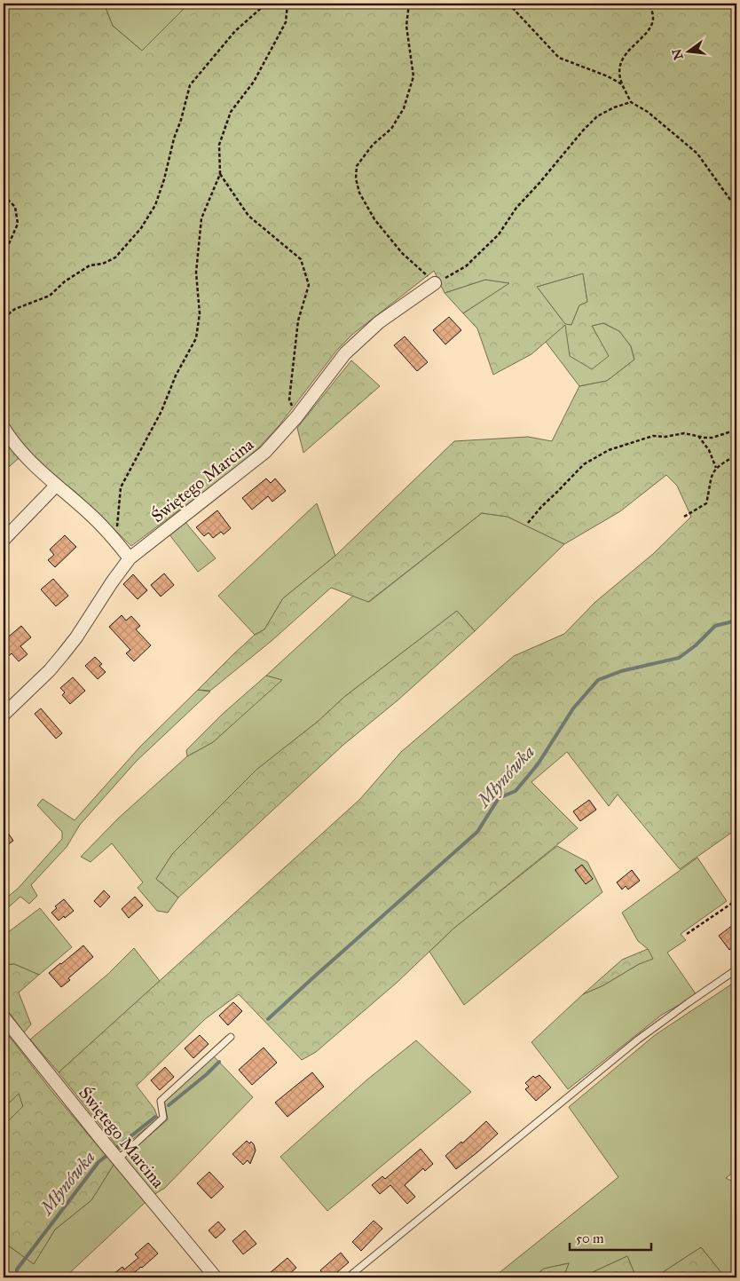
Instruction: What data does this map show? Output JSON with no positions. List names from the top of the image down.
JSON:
{
  "streets": {
    "street": ["Świętego Marcina"]
  },
  "water": ["Młynówka"],
  "scale_bar": "50 m",
  "north": "left"
}
